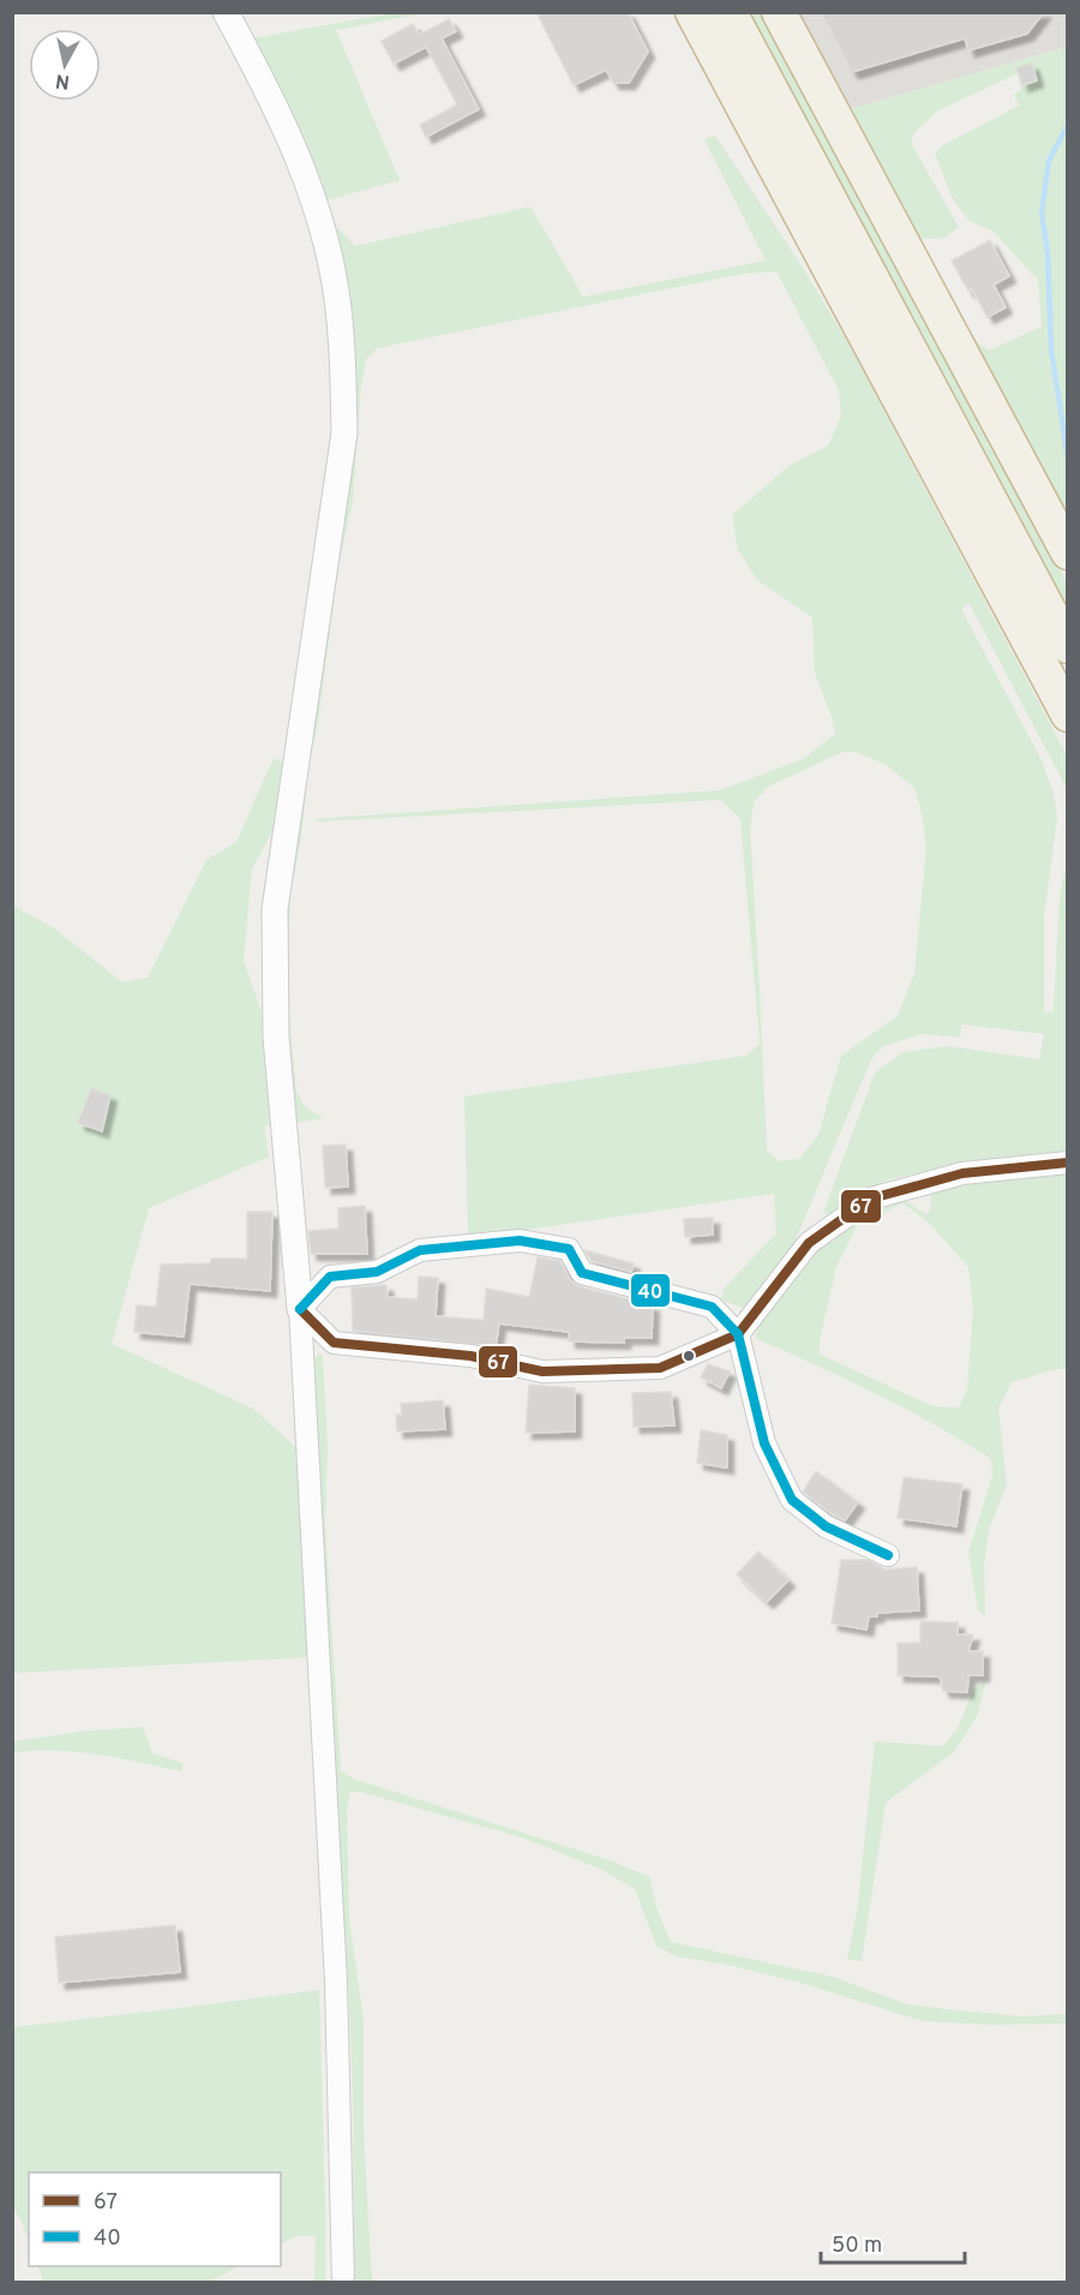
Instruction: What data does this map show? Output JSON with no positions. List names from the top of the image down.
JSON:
{
  "lines": ["transit line 67", "transit line 40"],
  "legend": ["67", "40"],
  "scale_bar": "50 m",
  "north": "bottom"
}
